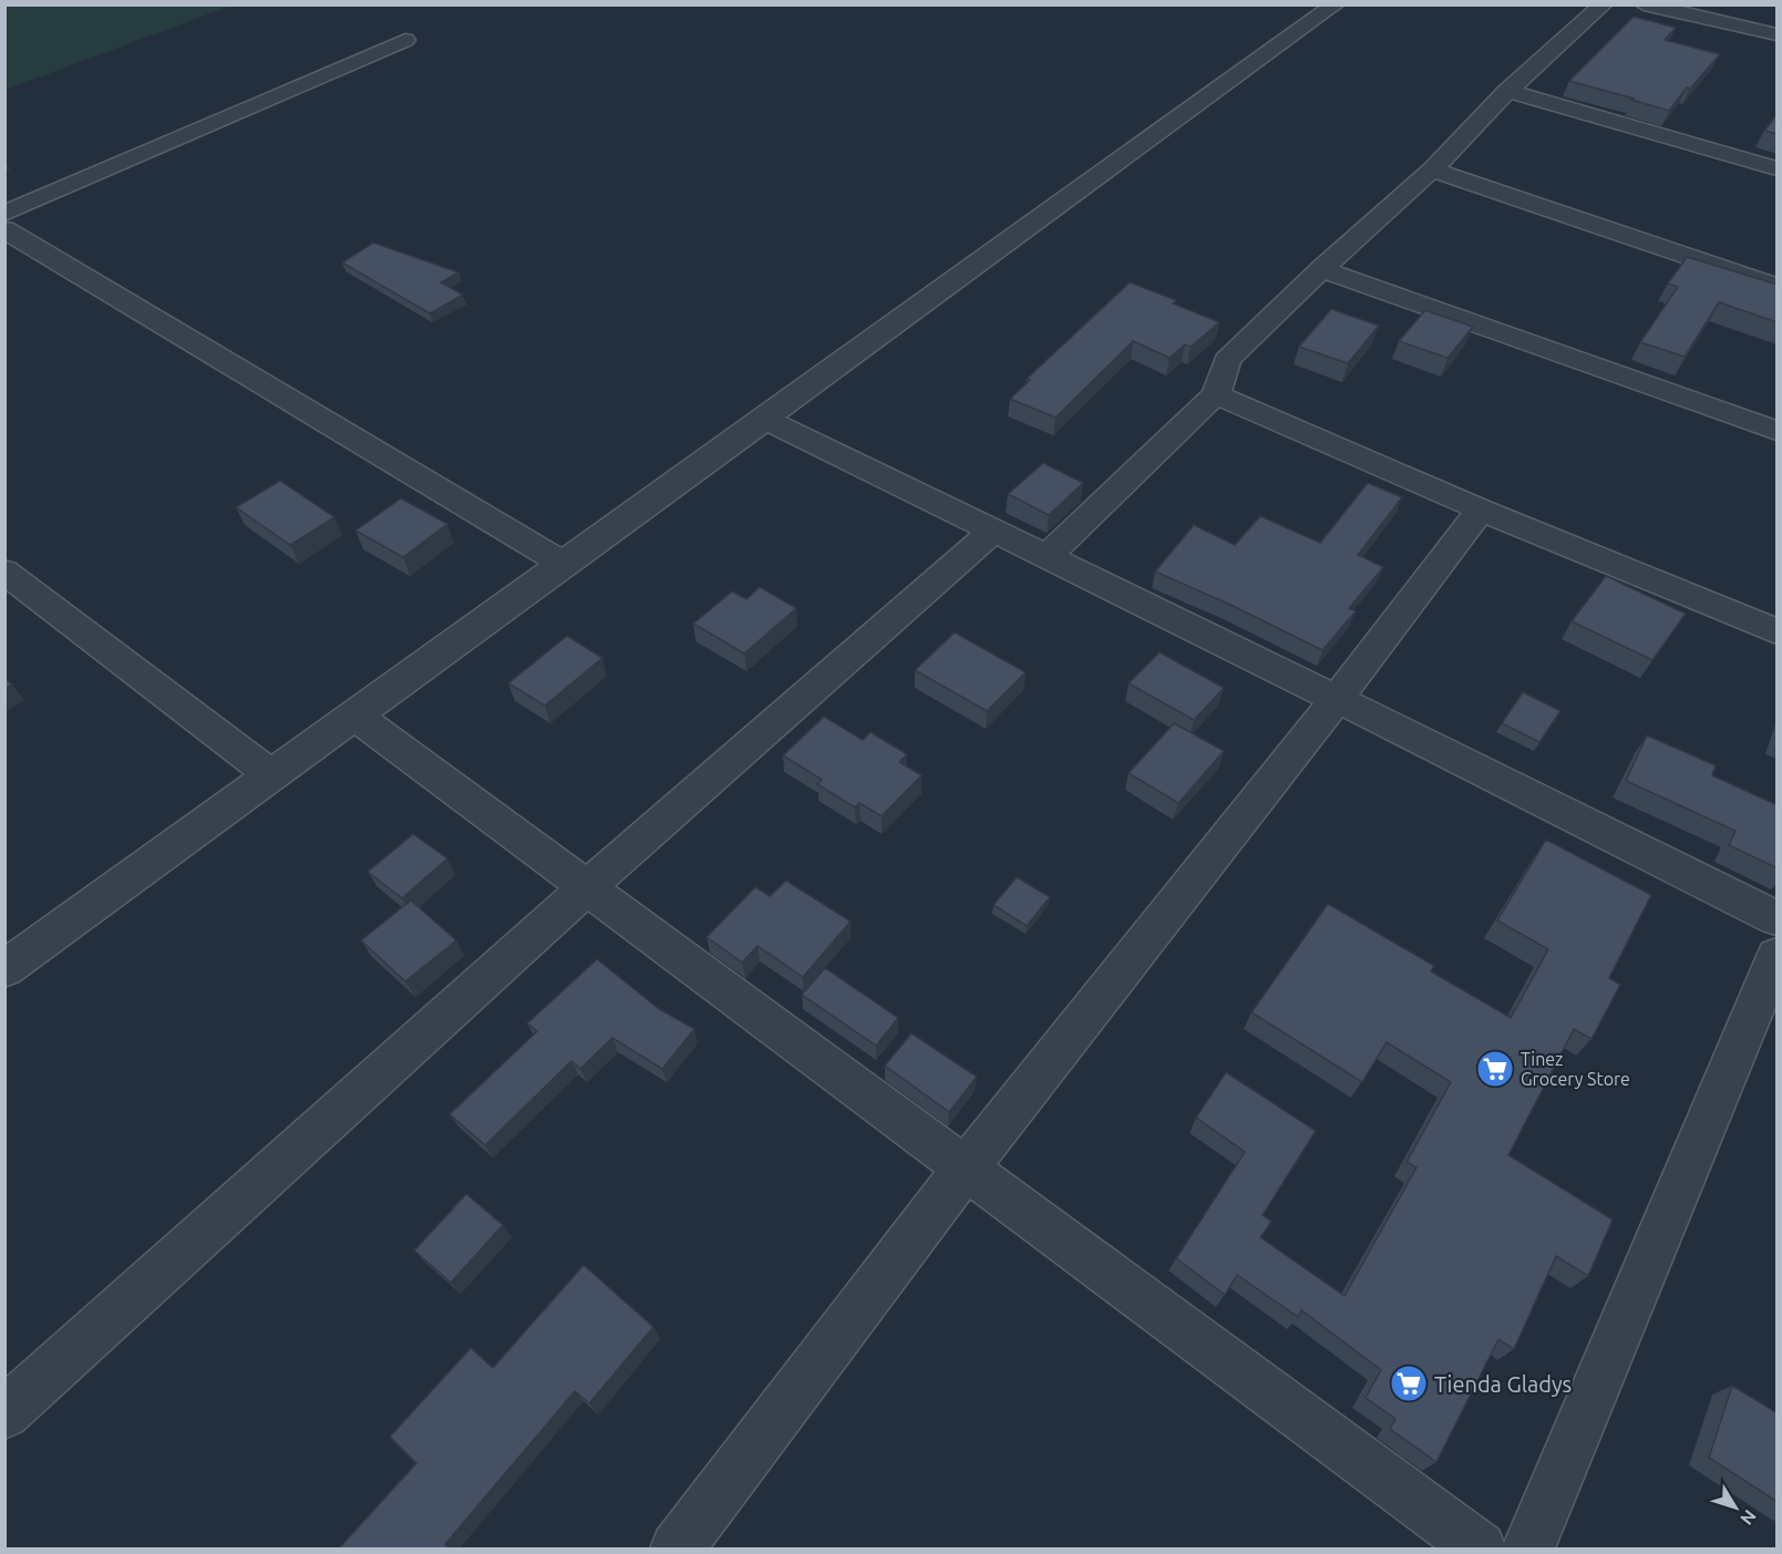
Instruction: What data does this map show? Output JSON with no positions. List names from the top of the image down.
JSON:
{
  "places": {
    "supermarket": ["Tinez Grocery Store", "Tienda Gladys"]
  },
  "north": "bottom right"
}
